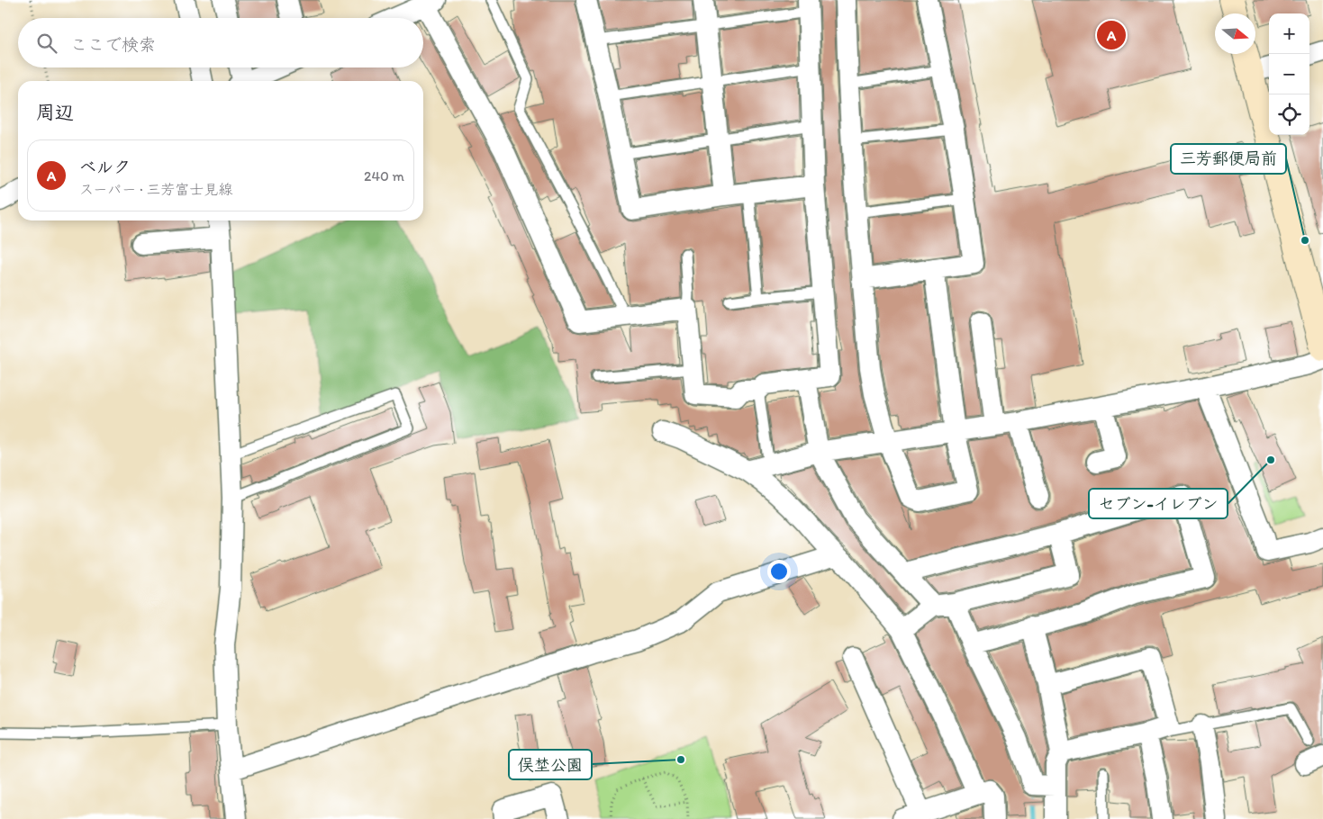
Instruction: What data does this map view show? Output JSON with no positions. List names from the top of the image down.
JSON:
{
  "places": ["三芳郵便局前", "セブン-イレブン", "俣埜公園"],
  "north": "right",
  "page": {
    "map_buttons": ["+", "−"],
    "search": "ここで検索",
    "pins": "A",
    "heading": "周辺",
    "list": [
      {
        "mark": "A",
        "name": "ベルク",
        "note": "スーパー · 三芳富士見線",
        "value": "240 m"
      }
    ]
  }
}
